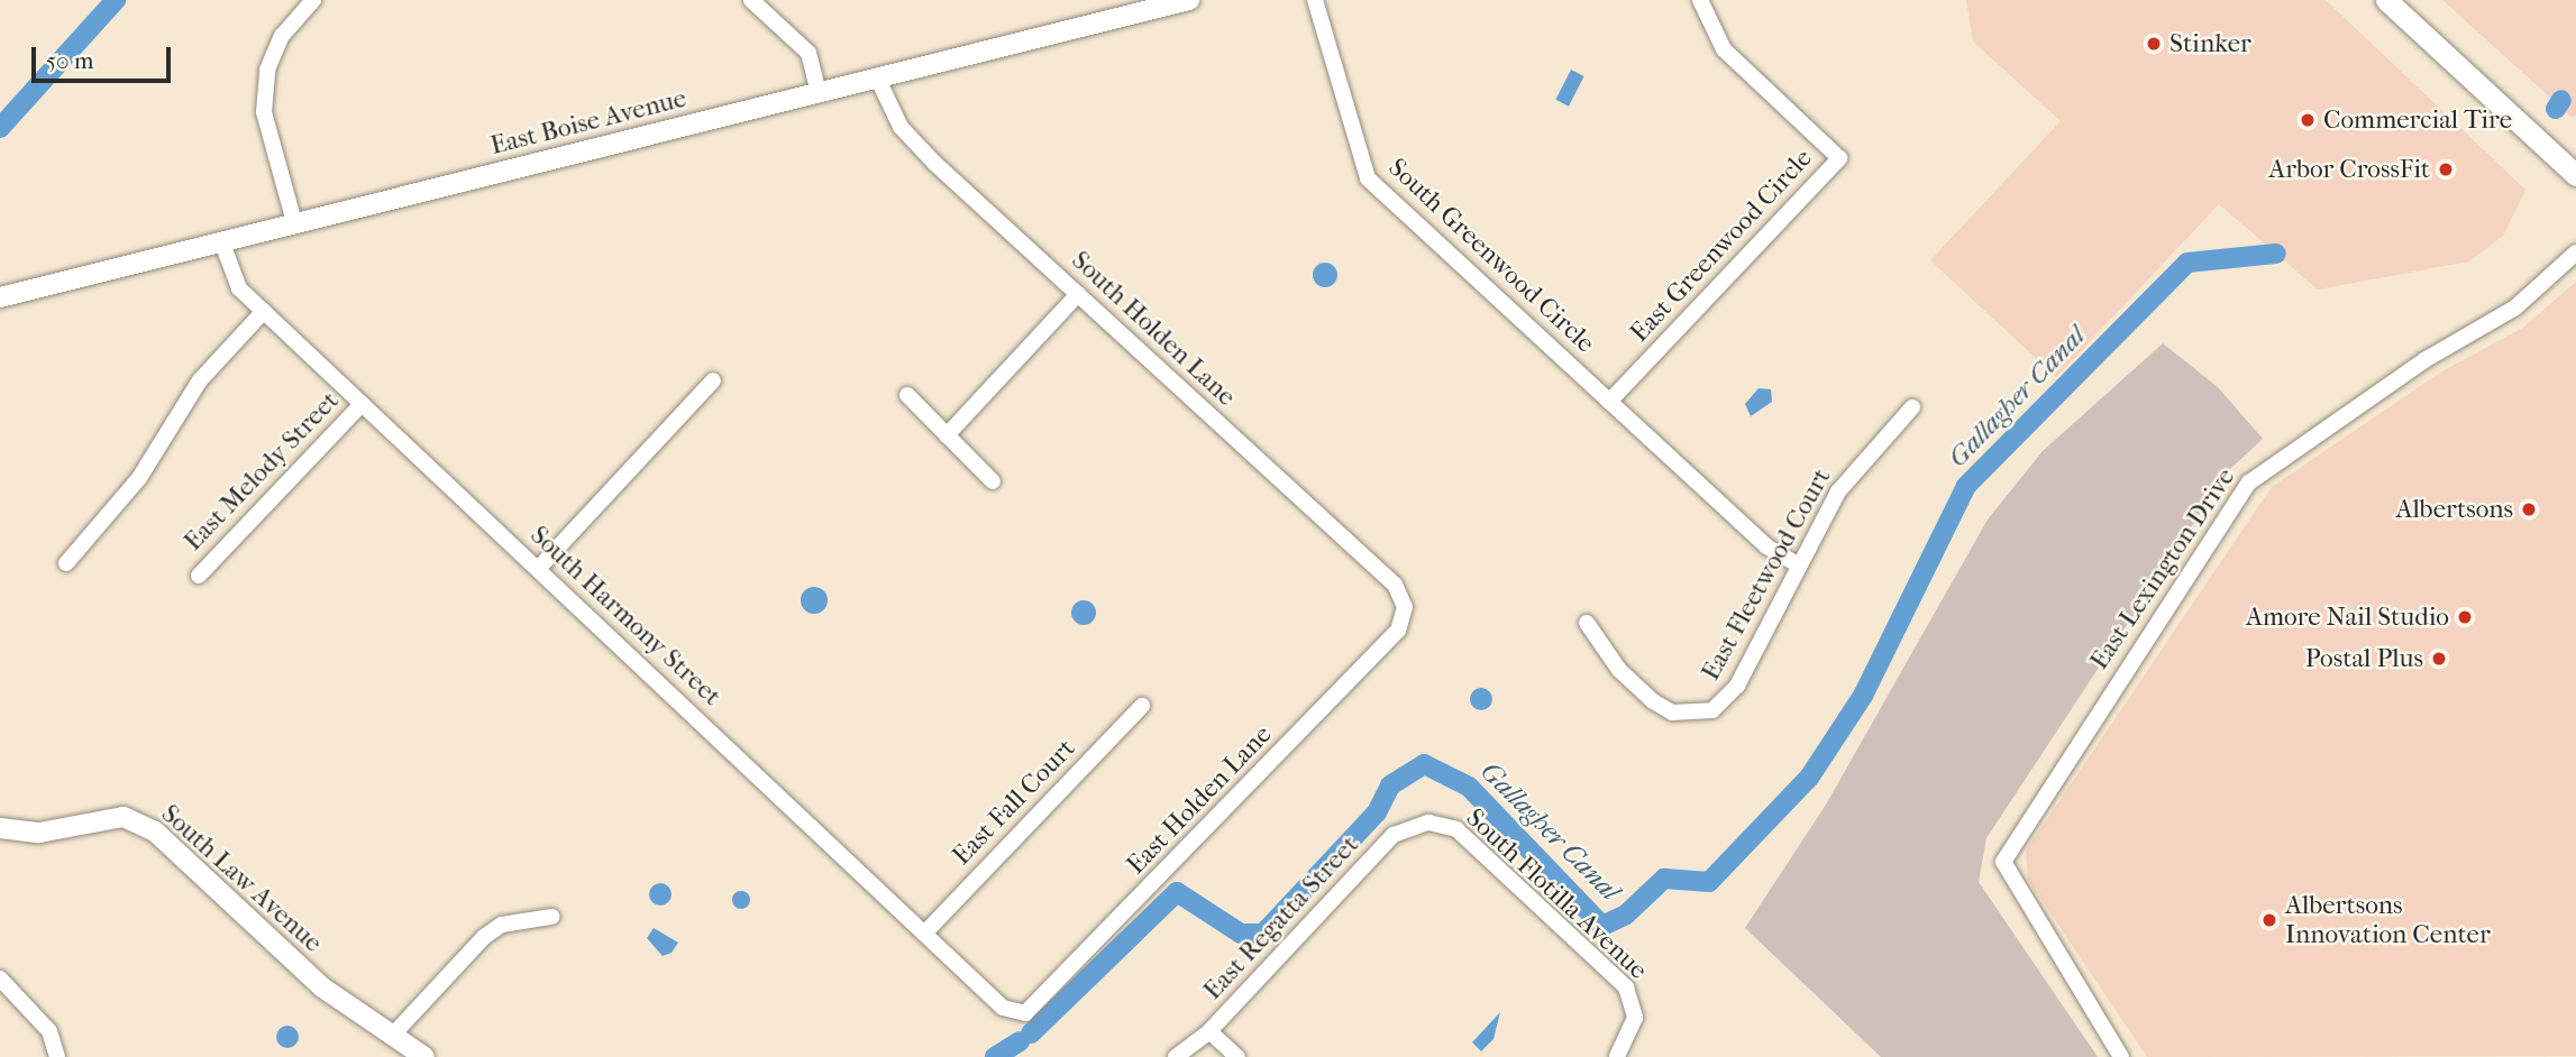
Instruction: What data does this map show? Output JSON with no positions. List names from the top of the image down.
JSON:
{
  "streets": {
    "street": [
      "East Boise Avenue",
      "East Greenwood Circle",
      "South Greenwood Circle",
      "South Holden Lane",
      "East Melody Street",
      "East Lexington Drive",
      "East Fleetwood Court",
      "South Harmony Street",
      "East Holden Lane",
      "East Fall Court",
      "South Law Avenue",
      "South Flotilla Avenue",
      "East Regatta Street"
    ]
  },
  "crossings": [
    ["East Boise Avenue", "South Holden Lane"],
    ["East Boise Avenue", "South Harmony Street"],
    ["East Greenwood Circle", "South Greenwood Circle"],
    ["South Greenwood Circle", "East Fleetwood Court"],
    ["South Holden Lane", "East Holden Lane"],
    ["East Melody Street", "South Harmony Street"],
    ["South Harmony Street", "East Holden Lane"],
    ["South Harmony Street", "East Fall Court"],
    ["South Flotilla Avenue", "East Regatta Street"]
  ],
  "water": ["Gallagher Canal"],
  "places": [
    "Stinker",
    "Commercial Tire",
    "Arbor CrossFit",
    "Albertsons",
    "Amore Nail Studio",
    "Postal Plus",
    "Albertsons Innovation Center"
  ],
  "scale_bar": "50 m"
}
